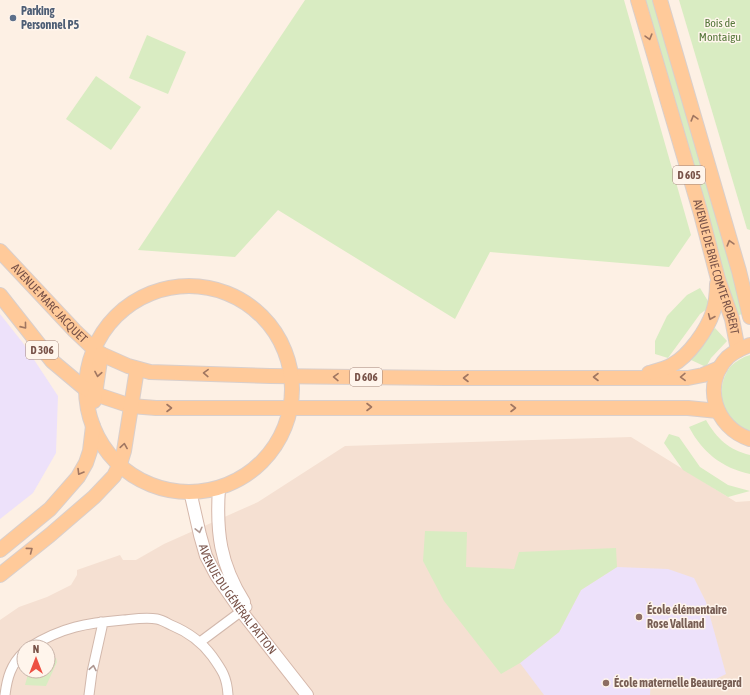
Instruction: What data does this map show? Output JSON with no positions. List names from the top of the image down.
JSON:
{
  "streets": {
    "main road": [
      "D 605",
      "AVENUE DE BRIE COMTE ROBERT",
      "AVENUE MARC JACQUET",
      "D 306",
      "D 606",
      "AVENUE DU GÉNÉRAL PATTON"
    ]
  },
  "crossings": [
    ["AVENUE MARC JACQUET", "D 606"]
  ],
  "parks": ["Bois de Montaigu"],
  "places": ["Parking Personnel P5", "École élémentaire Rose Valland", "École maternelle Beauregard"],
  "north": "top"
}
